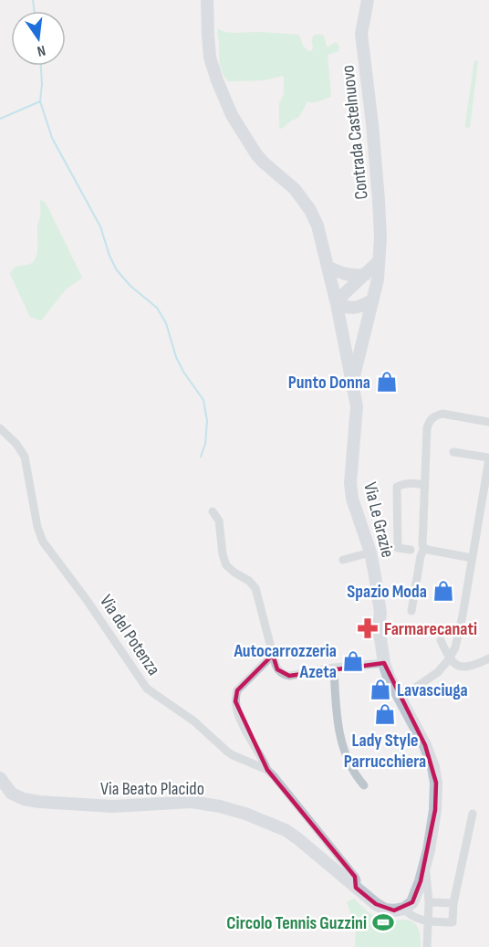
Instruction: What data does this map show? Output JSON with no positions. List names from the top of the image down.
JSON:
{
  "streets": {
    "main road": ["Contrada Castelnuovo", "Via Le Grazie", "Via Beato Placido"],
    "street": ["Via del Potenza"]
  },
  "crossings": [
    ["Contrada Castelnuovo", "Via Le Grazie"],
    ["Via Le Grazie", "Via Beato Placido"],
    ["Via del Potenza", "Via Beato Placido"]
  ],
  "places": {
    "shop": [
      "Punto Donna",
      "Spazio Moda",
      "Autocarrozzeria Azeta",
      "Lavasciuga",
      "Lady Style Parrucchiera"
    ],
    "pharmacy": ["Farmarecanati"],
    "sports": ["Circolo Tennis Guzzini"]
  },
  "north": "bottom"
}
